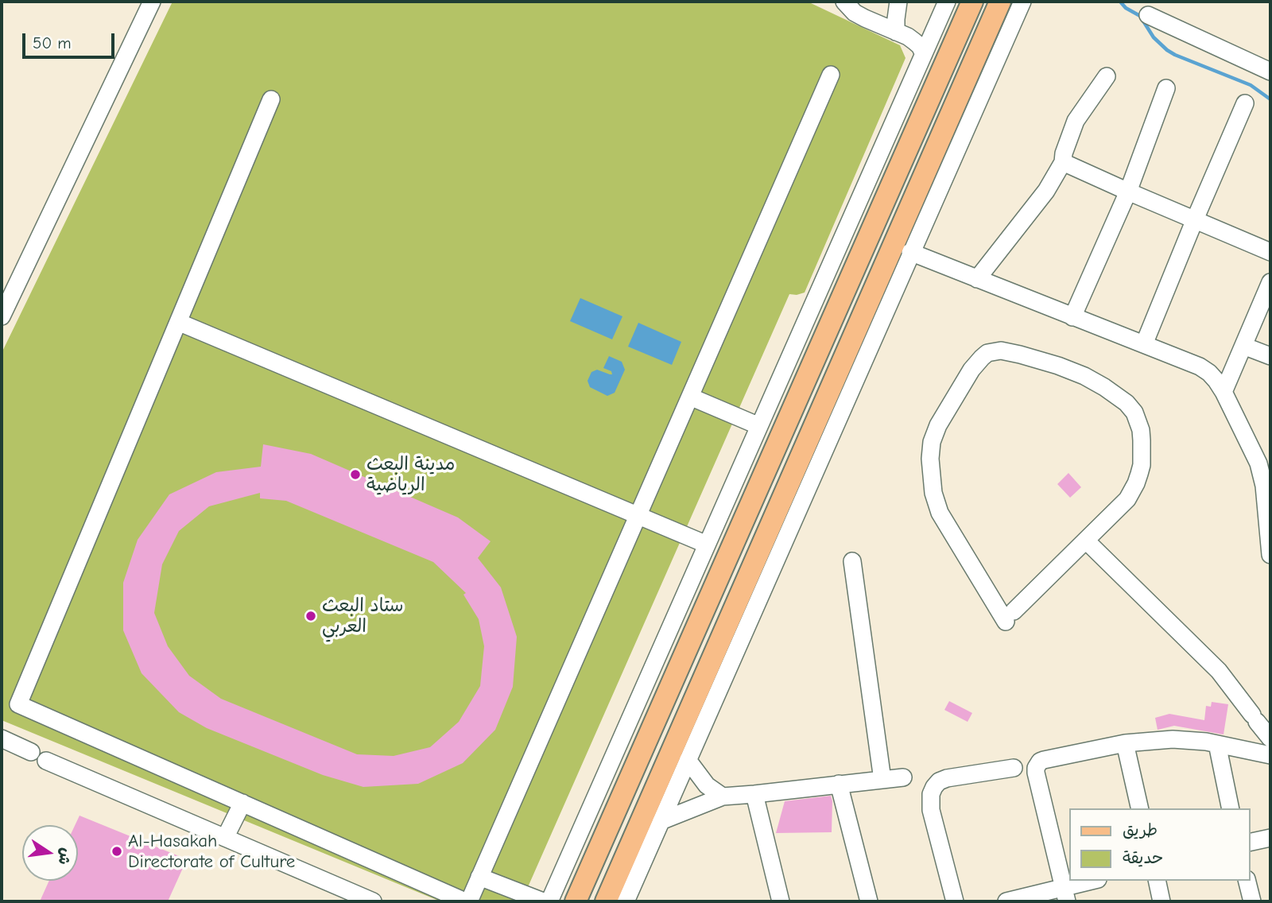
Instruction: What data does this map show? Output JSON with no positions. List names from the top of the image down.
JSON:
{
  "places": ["مدينة البعث الرياضية", "ستاد البعث العربي", "Al-Hasakah Directorate of Culture"],
  "legend": ["طريق", "حديقة"],
  "scale_bar": "50 m",
  "north": "right"
}
